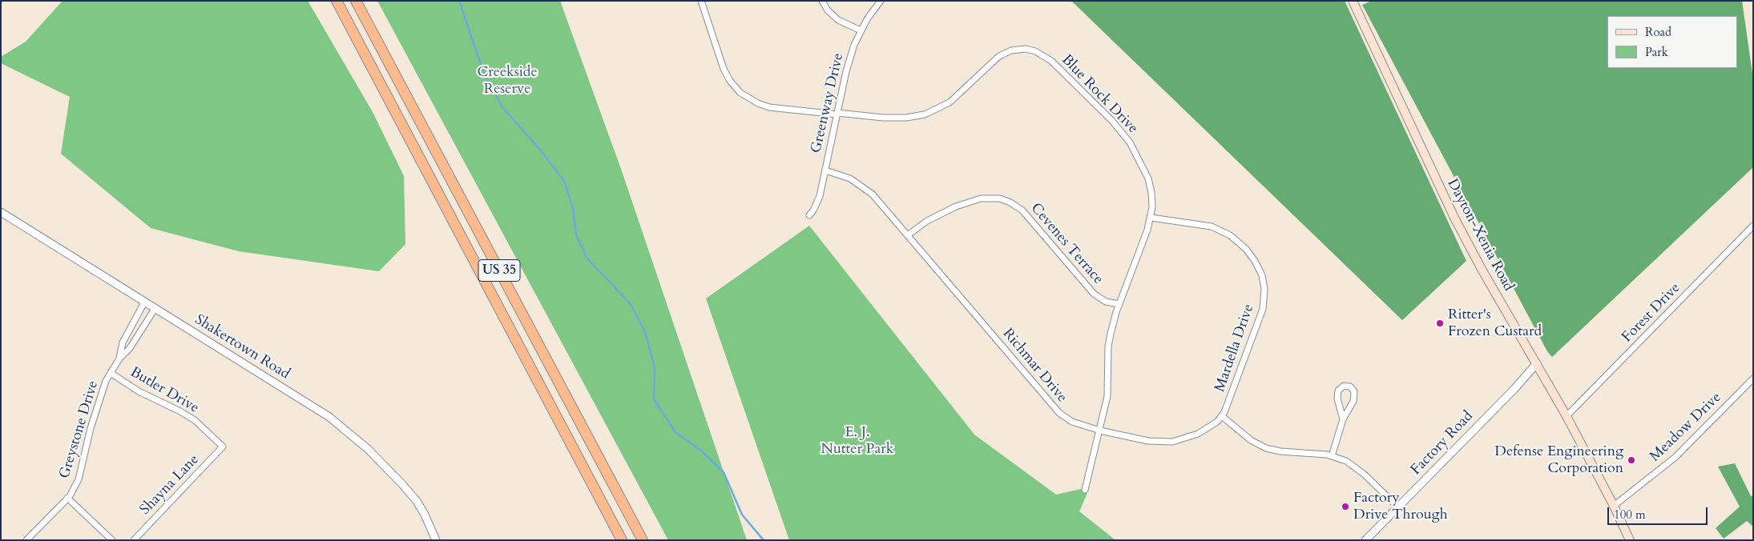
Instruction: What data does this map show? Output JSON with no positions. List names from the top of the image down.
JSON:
{
  "streets": {
    "highway": ["US 35"],
    "main road": ["Dayton-Xenia Road"],
    "street": [
      "Blue Rock Drive",
      "Greenway Drive",
      "Cevenes Terrace",
      "Forest Drive",
      "Shakertown Road",
      "Mardella Drive",
      "Richmar Drive",
      "Butler Drive",
      "Meadow Drive",
      "Greystone Drive",
      "Factory Road",
      "Shayna Lane"
    ]
  },
  "crossings": [
    ["Blue Rock Drive", "Greenway Drive"],
    ["Blue Rock Drive", "Cevenes Terrace"],
    ["Blue Rock Drive", "Mardella Drive"],
    ["Blue Rock Drive", "Richmar Drive"],
    ["Greenway Drive", "Richmar Drive"],
    ["Dayton-Xenia Road", "Forest Drive"],
    ["Dayton-Xenia Road", "Meadow Drive"],
    ["Dayton-Xenia Road", "Factory Road"],
    ["Cevenes Terrace", "Richmar Drive"],
    ["Shakertown Road", "Greystone Drive"],
    ["Mardella Drive", "Richmar Drive"],
    ["Butler Drive", "Greystone Drive"],
    ["Butler Drive", "Shayna Lane"]
  ],
  "parks": ["Creekside Reserve", "E. J. Nutter Park"],
  "places": ["Ritter's Frozen Custard", "Defense Engineering Corporation", "Factory Drive Through"],
  "legend": ["Road", "Park"],
  "scale_bar": "100 m"
}
